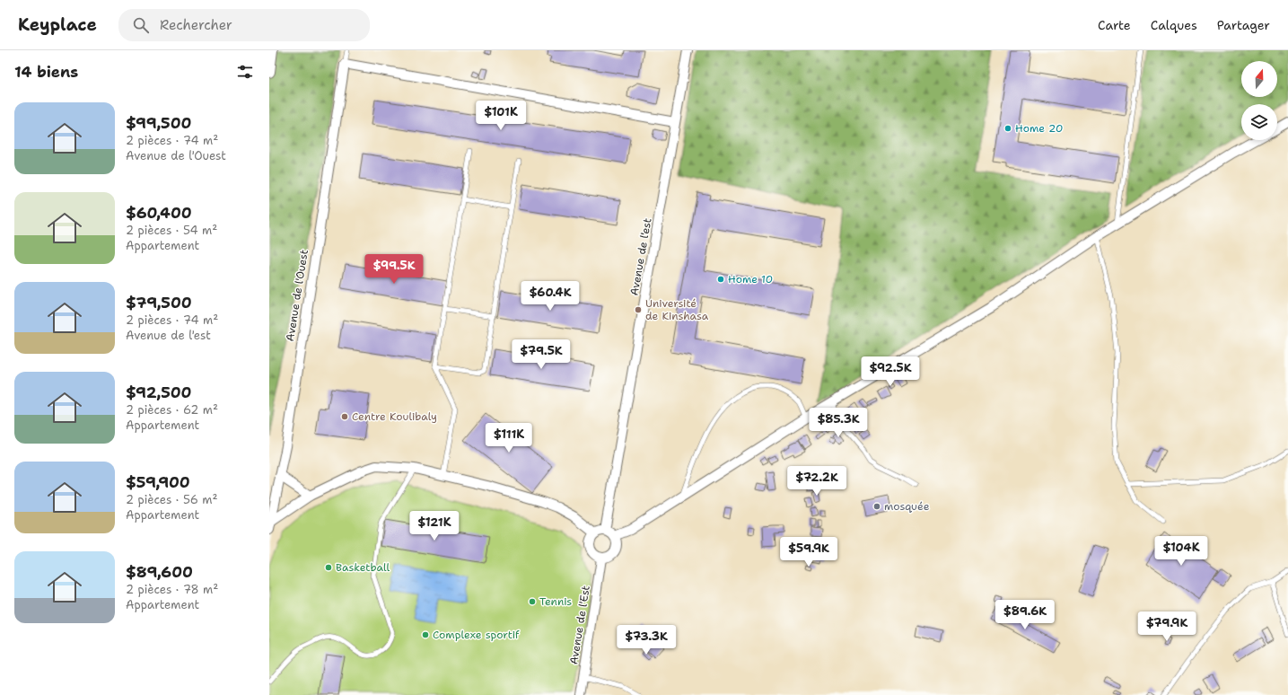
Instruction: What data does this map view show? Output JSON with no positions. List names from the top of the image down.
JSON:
{
  "streets": {
    "street": ["Avenue de l'est", "Avenue de l'Ouest", "Avenue de l'Est"]
  },
  "crossings": [
    ["Avenue de l'est", "Avenue de l'Est"]
  ],
  "places": [
    "Home 20",
    "Home 10",
    "Université de Kinshasa",
    "Centre Koulibaly",
    "mosquée",
    "Basketball",
    "Tennis",
    "Complexe sportif"
  ],
  "north": "top",
  "page": {
    "header": "Keyplace",
    "search": "Rechercher",
    "nav": ["Carte", "Calques", "Partager"],
    "heading": "14 biens",
    "list": [
      {
        "name": "$99,500",
        "note": "2 pièces · 74 m² · Avenue de l'Ouest"
      },
      {
        "name": "$60,400",
        "note": "2 pièces · 54 m² · Appartement"
      },
      {
        "name": "$79,500",
        "note": "2 pièces · 74 m² · Avenue de l'est"
      },
      {
        "name": "$92,500",
        "note": "2 pièces · 62 m² · Appartement"
      },
      {
        "name": "$59,900",
        "note": "2 pièces · 56 m² · Appartement"
      },
      {
        "name": "$89,600",
        "note": "2 pièces · 78 m² · Appartement"
      }
    ],
    "price": [
      "$101K",
      "$99.5K",
      "$60.4K",
      "$79.5K",
      "$92.5K",
      "$85.3K",
      "$111K",
      "$72.2K",
      "$121K",
      "$104K",
      "$59.9K",
      "$89.6K",
      "$79.9K",
      "$73.3K"
    ]
  }
}
